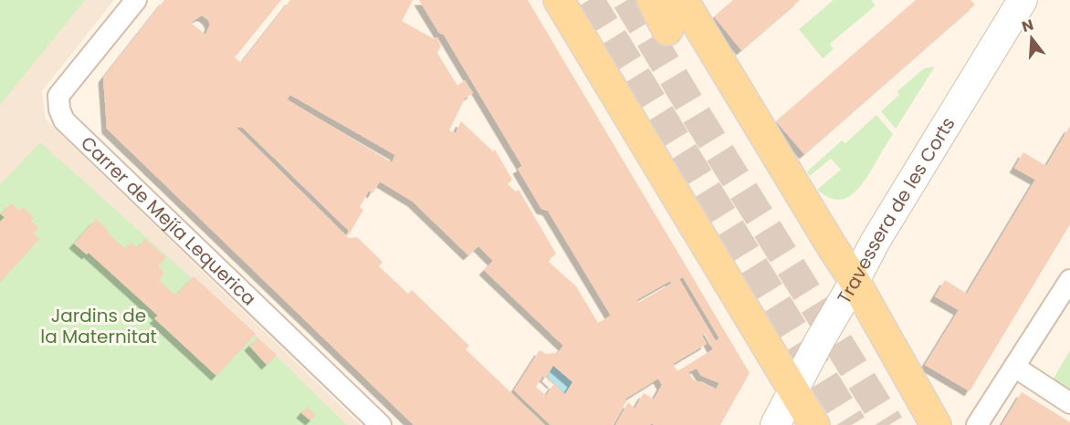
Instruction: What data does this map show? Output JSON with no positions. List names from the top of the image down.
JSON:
{
  "streets": {
    "main road": ["Travessera de les Corts"],
    "street": ["Carrer de Mejía Lequerica"]
  },
  "parks": ["Jardins de la Maternitat"],
  "north": "top"
}
